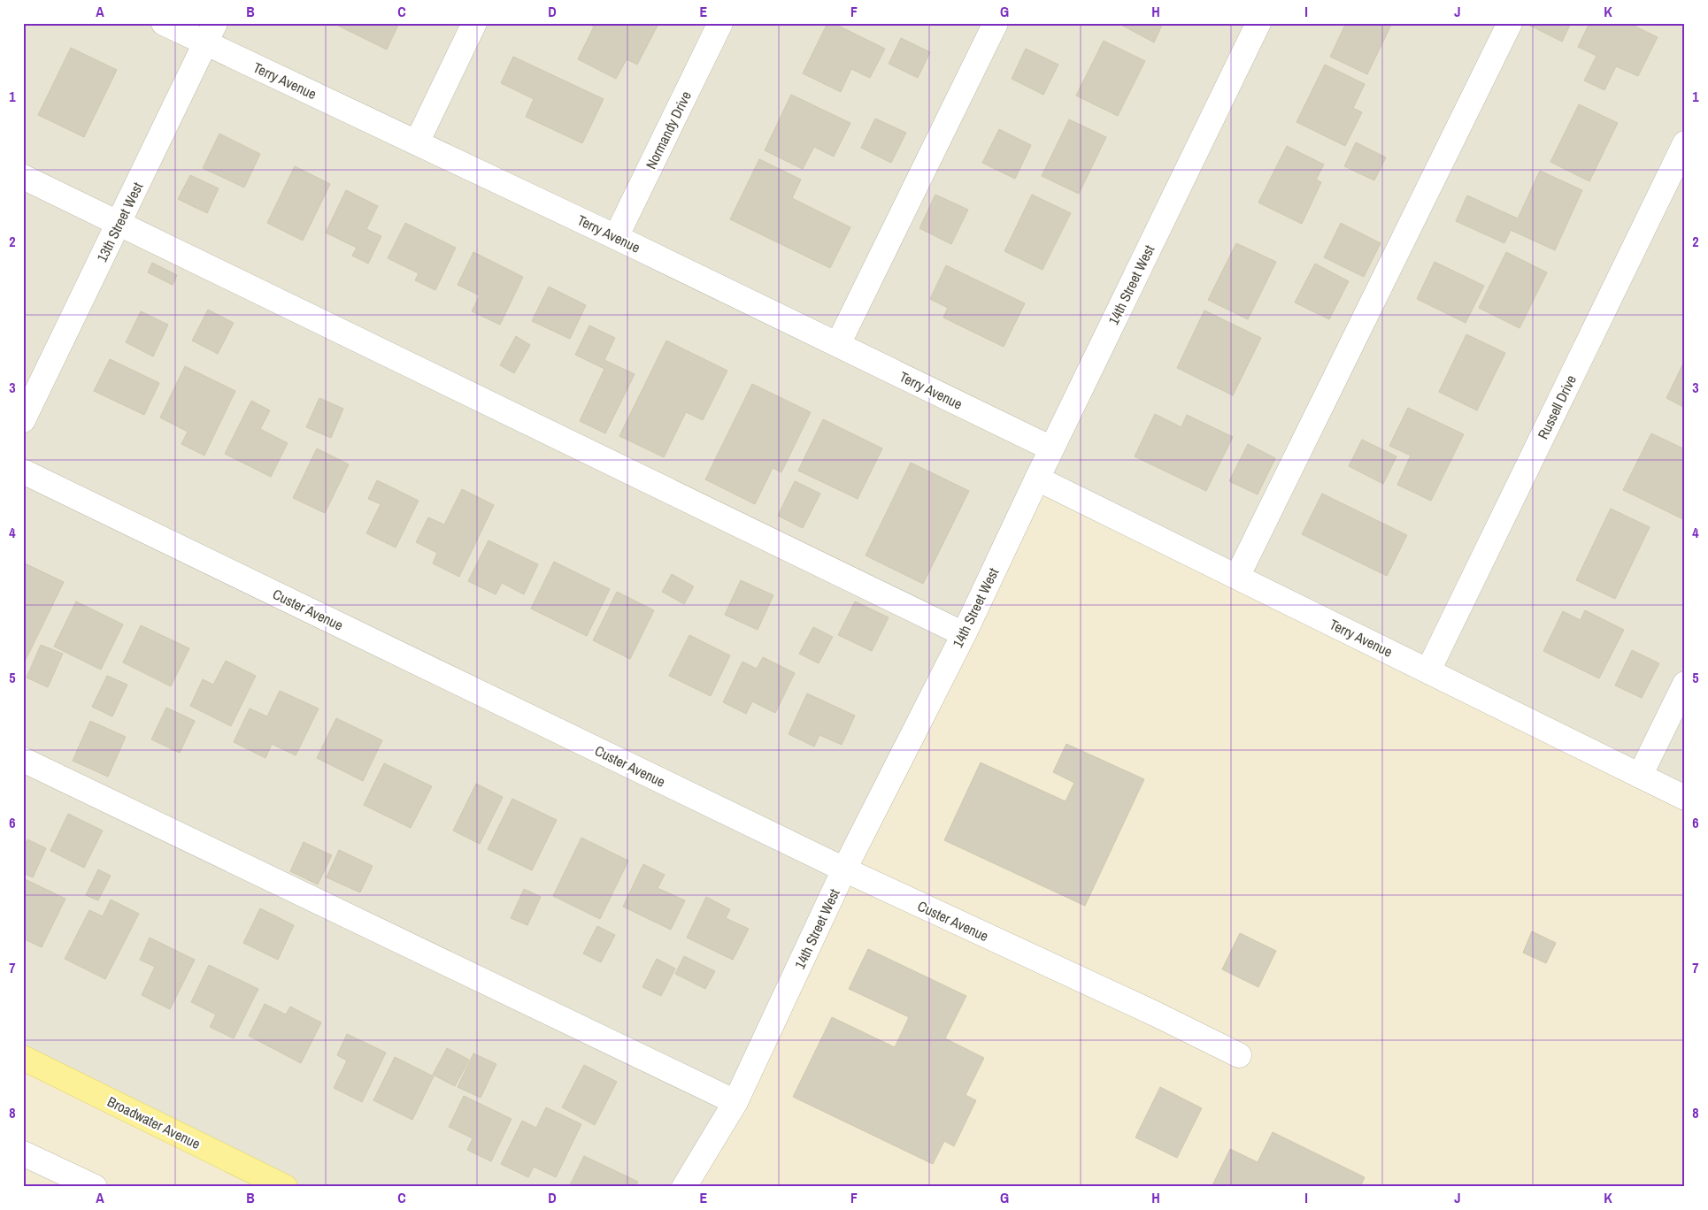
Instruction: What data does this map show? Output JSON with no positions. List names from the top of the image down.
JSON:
{
  "streets": {
    "main road": ["Broadwater Avenue"],
    "street": [
      "Terry Avenue",
      "Normandy Drive",
      "13th Street West",
      "14th Street West",
      "Russell Drive",
      "Custer Avenue"
    ]
  },
  "crossings": [
    ["Terry Avenue", "Normandy Drive"],
    ["Terry Avenue", "13th Street West"],
    ["Terry Avenue", "14th Street West"],
    ["Terry Avenue", "Russell Drive"],
    ["14th Street West", "Custer Avenue"]
  ],
  "grid": {
    "columns": [
      "A",
      "B",
      "C",
      "D",
      "E",
      "F",
      "G",
      "H",
      "I",
      "J",
      "K"
    ],
    "rows": [
      "1",
      "2",
      "3",
      "4",
      "5",
      "6",
      "7",
      "8"
    ]
  }
}
